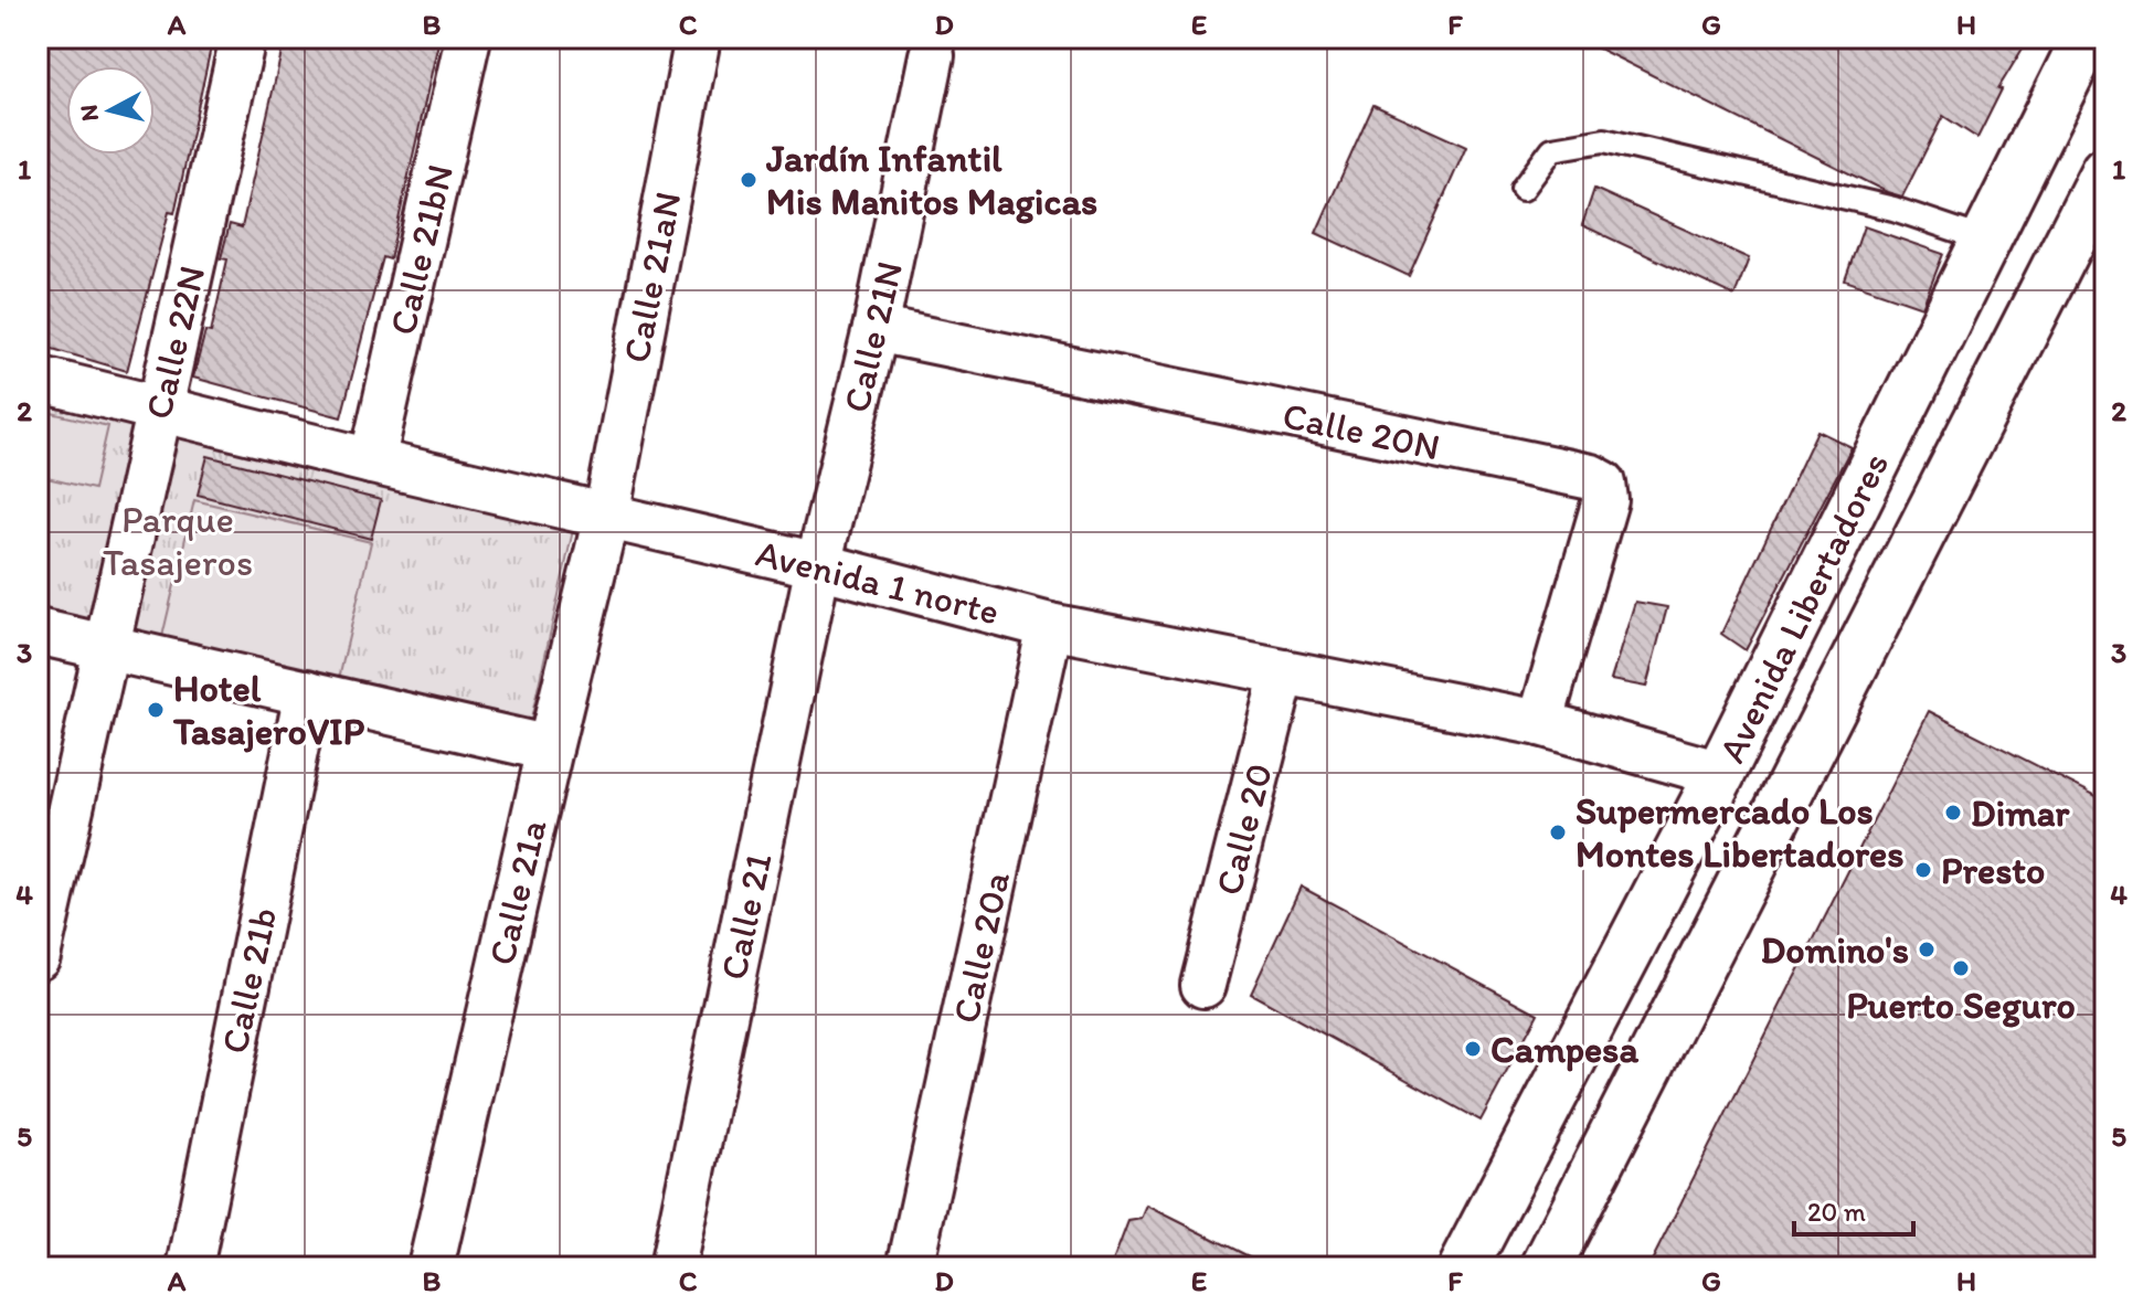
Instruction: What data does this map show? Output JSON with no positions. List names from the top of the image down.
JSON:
{
  "streets": {
    "main road": ["Avenida Libertadores"],
    "street": [
      "Calle 21bN",
      "Calle 21aN",
      "Calle 21N",
      "Calle 22N",
      "Calle 20N",
      "Avenida 1 norte",
      "Calle 20",
      "Calle 21a",
      "Calle 21",
      "Calle 20a",
      "Calle 21b"
    ]
  },
  "crossings": [
    ["Calle 21bN", "Avenida 1 norte"],
    ["Calle 21aN", "Avenida 1 norte"],
    ["Calle 21aN", "Calle 21a"],
    ["Calle 21N", "Calle 20N"],
    ["Calle 21N", "Avenida 1 norte"],
    ["Calle 21N", "Calle 21"],
    ["Calle 22N", "Avenida 1 norte"],
    ["Calle 20N", "Avenida 1 norte"],
    ["Avenida 1 norte", "Avenida Libertadores"],
    ["Avenida 1 norte", "Calle 20"],
    ["Avenida 1 norte", "Calle 21a"],
    ["Avenida 1 norte", "Calle 21"],
    ["Avenida 1 norte", "Calle 20a"]
  ],
  "parks": ["Parque Tasajeros"],
  "places": [
    "Jardín Infantil Mis Manitos Magicas",
    "Hotel TasajeroVIP",
    "Dimar",
    "Supermercado Los Montes Libertadores",
    "Presto",
    "Domino's",
    "Puerto Seguro",
    "Campesa"
  ],
  "scale_bar": "20 m",
  "north": "left",
  "grid": {
    "columns": [
      "A",
      "B",
      "C",
      "D",
      "E",
      "F",
      "G",
      "H"
    ],
    "rows": [
      "1",
      "2",
      "3",
      "4",
      "5"
    ]
  }
}
